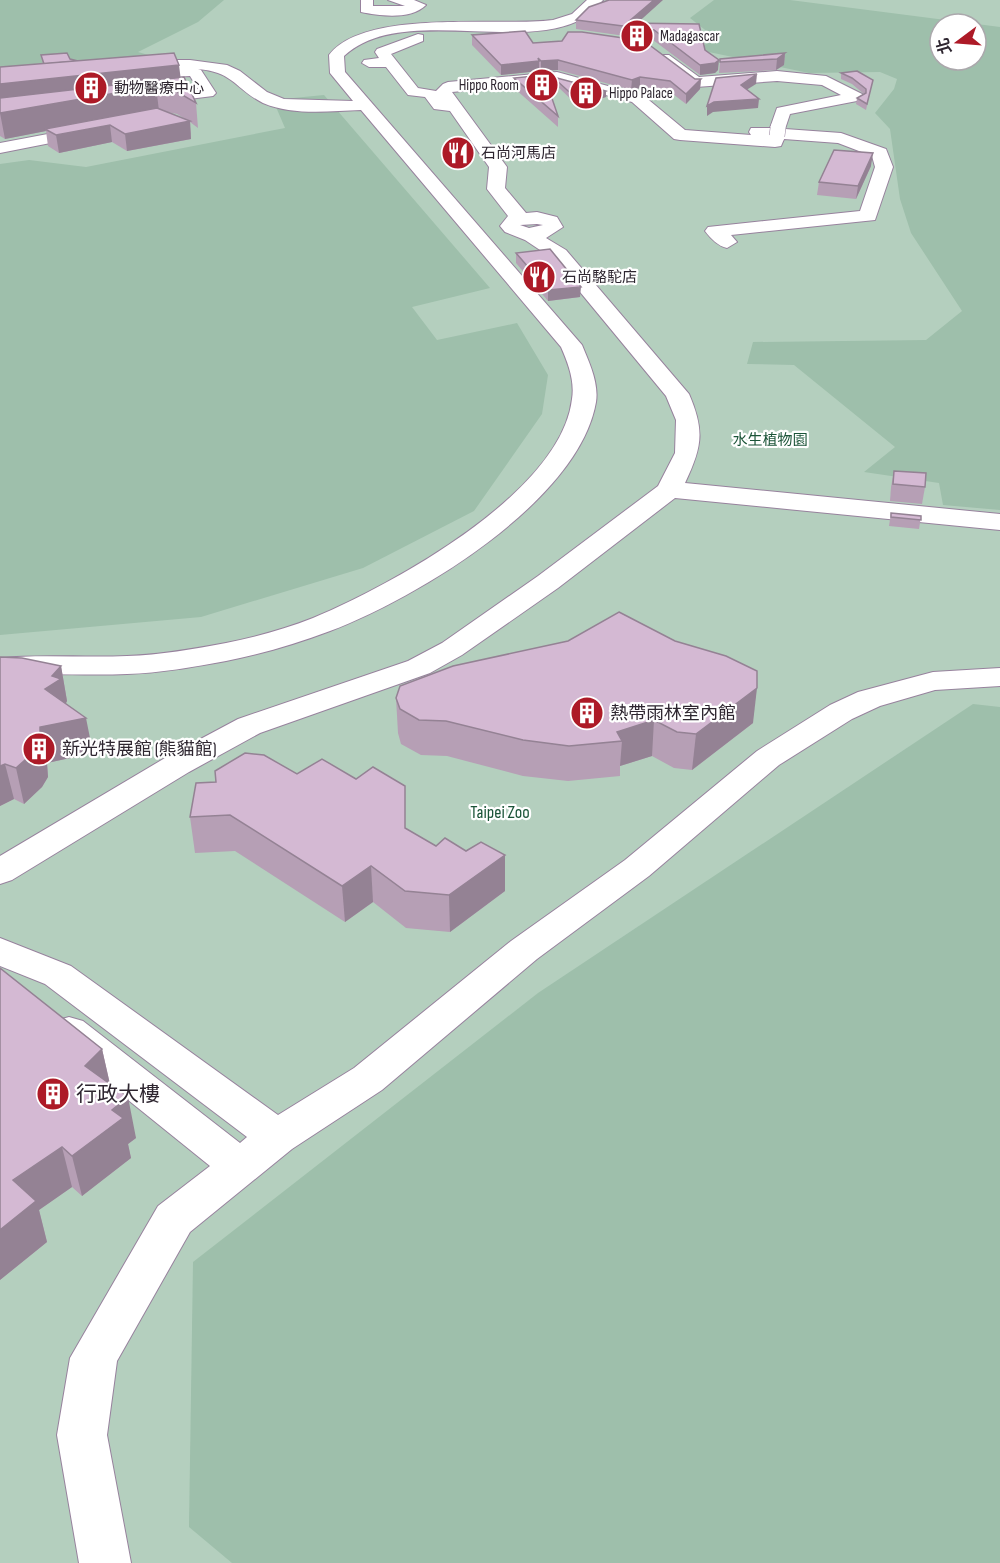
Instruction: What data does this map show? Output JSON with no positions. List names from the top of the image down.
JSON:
{
  "parks": ["水生植物園", "Taipei Zoo"],
  "places": {
    "building": [
      "Madagascar",
      "Hippo Room",
      "動物醫療中心",
      "Hippo Palace",
      "熱帶雨林室內館",
      "新光特展館 (熊貓館)",
      "行政大樓"
    ],
    "restaurant": ["石尚河馬店", "石尚駱駝店"]
  },
  "north": "left"
}
